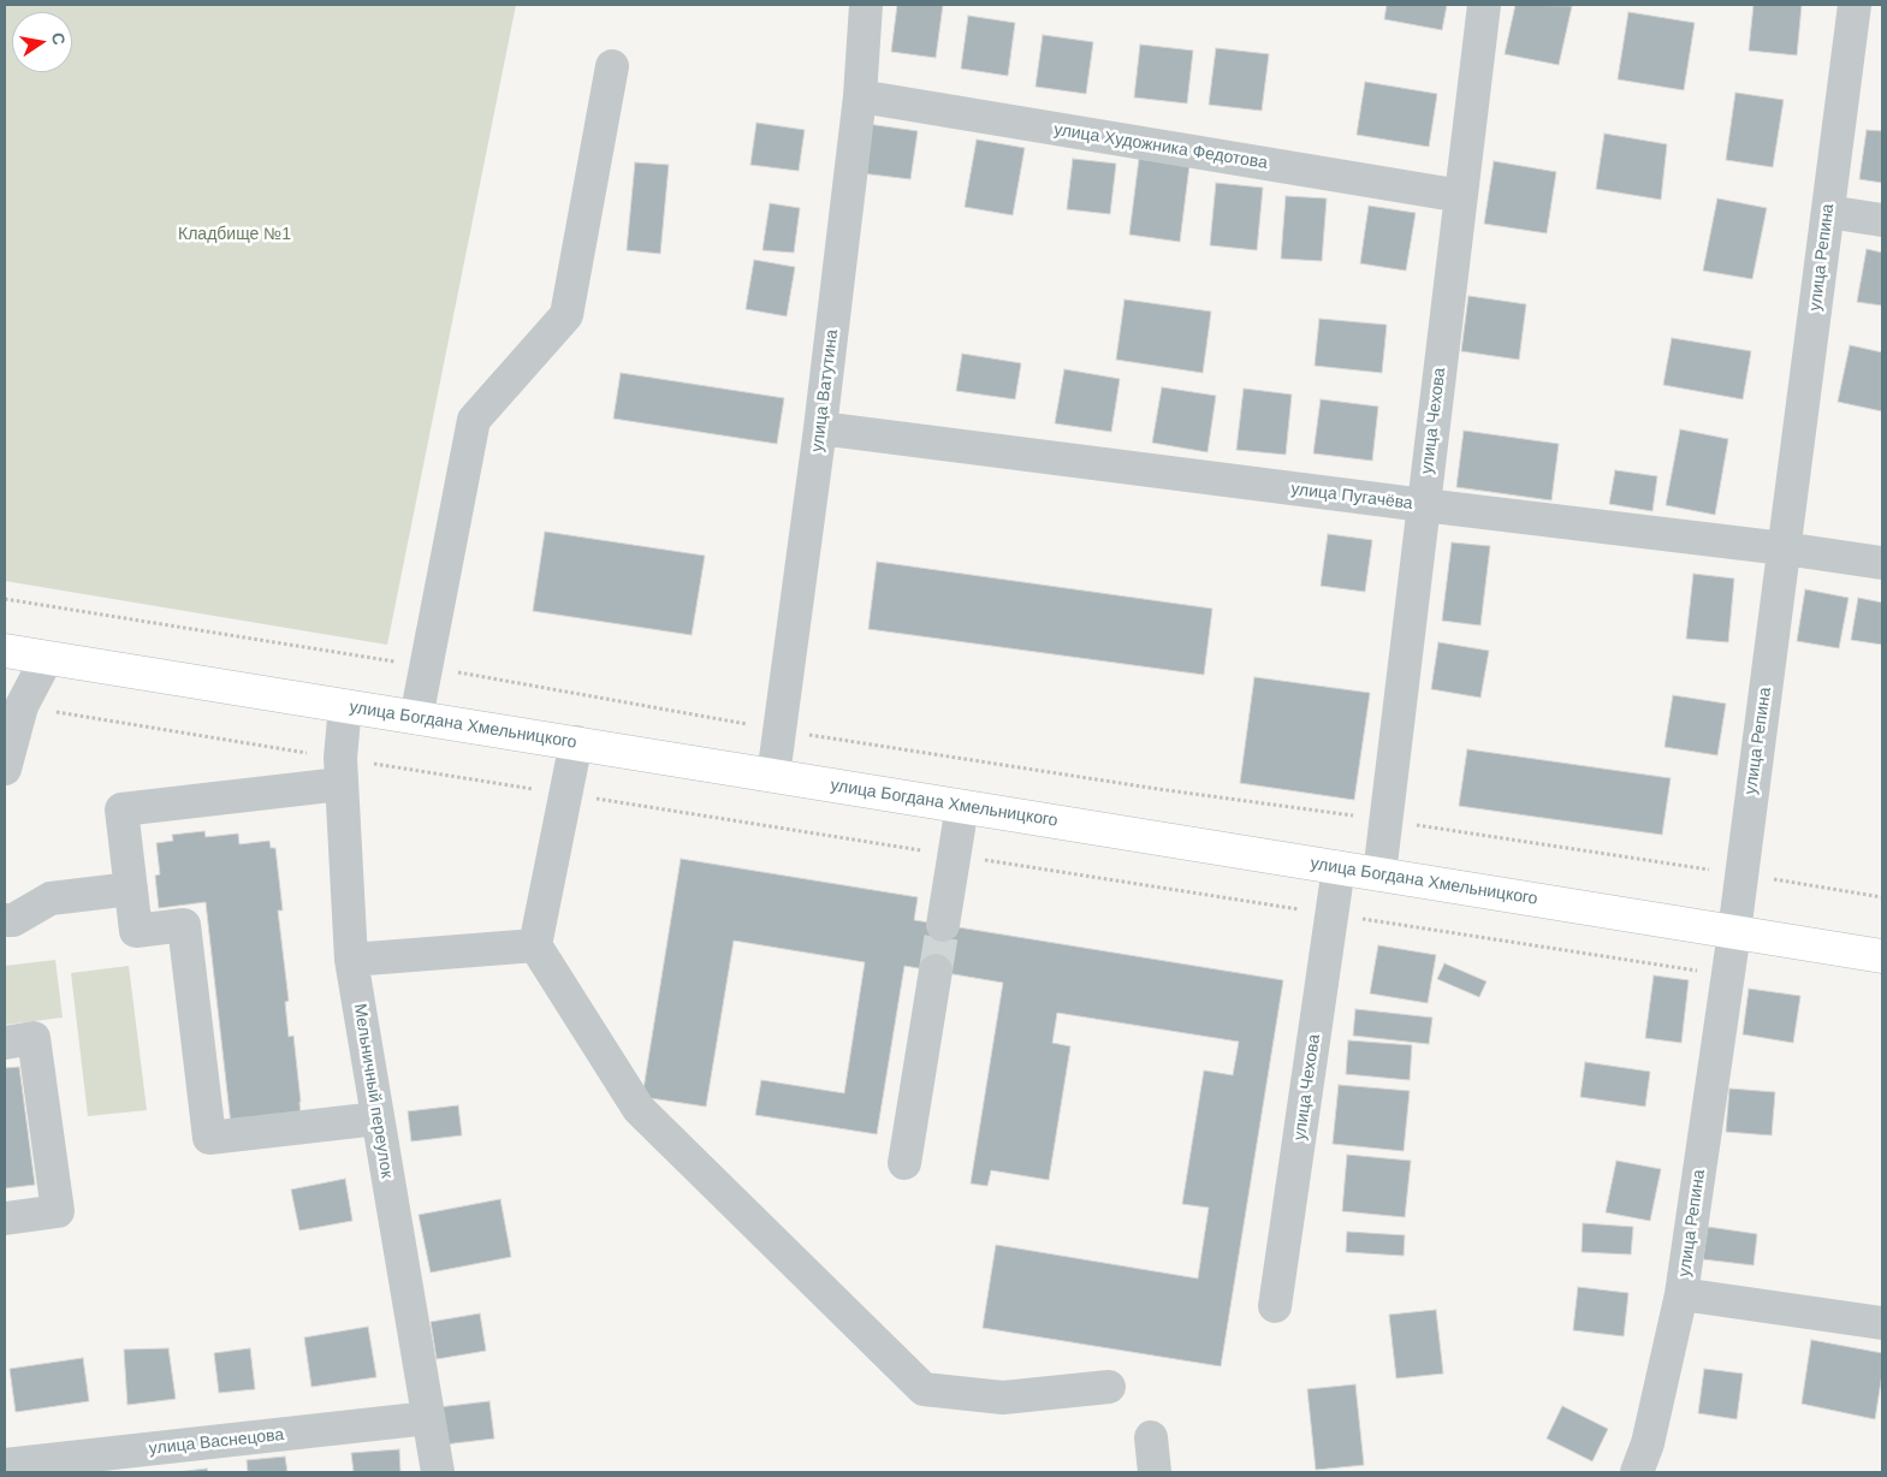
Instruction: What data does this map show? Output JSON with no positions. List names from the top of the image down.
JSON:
{
  "streets": {
    "main road": ["улица Богдана Хмельницкого"],
    "street": [
      "улица Художника Федотова",
      "улица Репина",
      "улица Ватутина",
      "улица Чехова",
      "улица Пугачёва",
      "Мельничный переулок",
      "улица Васнецова"
    ]
  },
  "crossings": [
    ["улица Художника Федотова", "улица Ватутина"],
    ["улица Художника Федотова", "улица Чехова"],
    ["улица Репина", "улица Пугачёва"],
    ["улица Репина", "улица Богдана Хмельницкого"],
    ["улица Ватутина", "улица Пугачёва"],
    ["улица Ватутина", "улица Богдана Хмельницкого"],
    ["улица Чехова", "улица Пугачёва"],
    ["улица Чехова", "улица Богдана Хмельницкого"],
    ["улица Богдана Хмельницкого", "Мельничный переулок"],
    ["Мельничный переулок", "улица Васнецова"]
  ],
  "parks": ["Кладбище №1"],
  "north": "right"
}
